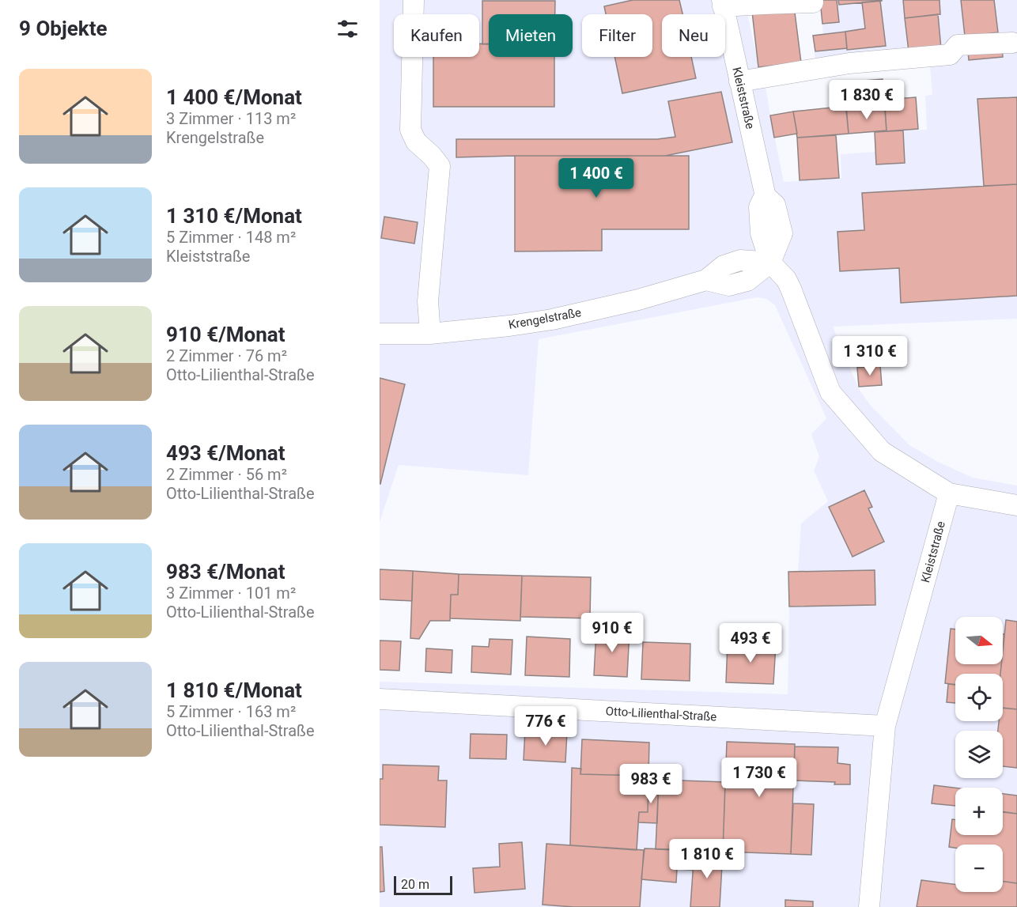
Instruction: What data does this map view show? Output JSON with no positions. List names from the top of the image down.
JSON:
{
  "streets": {
    "street": ["Kleiststraße", "Krengelstraße", "Otto-Lilienthal-Straße"]
  },
  "crossings": [
    ["Kleiststraße", "Krengelstraße"],
    ["Kleiststraße", "Otto-Lilienthal-Straße"]
  ],
  "scale_bar": "20 m",
  "north": "right",
  "page": {
    "heading": "9 Objekte",
    "chip": [
      "Kaufen",
      "Mieten",
      "Filter",
      "Neu"
    ],
    "list": [
      {
        "name": "1 400 €/Monat",
        "note": "3 Zimmer · 113 m² · Krengelstraße"
      },
      {
        "name": "1 310 €/Monat",
        "note": "5 Zimmer · 148 m² · Kleiststraße"
      },
      {
        "name": "910 €/Monat",
        "note": "2 Zimmer · 76 m² · Otto-Lilienthal-Straße"
      },
      {
        "name": "493 €/Monat",
        "note": "2 Zimmer · 56 m² · Otto-Lilienthal-Straße"
      },
      {
        "name": "983 €/Monat",
        "note": "3 Zimmer · 101 m² · Otto-Lilienthal-Straße"
      },
      {
        "name": "1 810 €/Monat",
        "note": "5 Zimmer · 163 m² · Otto-Lilienthal-Straße"
      }
    ],
    "price": [
      "1 830 €",
      "1 400 €",
      "1 310 €",
      "910 €",
      "493 €",
      "776 €",
      "1 730 €",
      "983 €",
      "1 810 €"
    ],
    "map_buttons": ["+", "−"],
    "scale": "20 m"
  }
}
